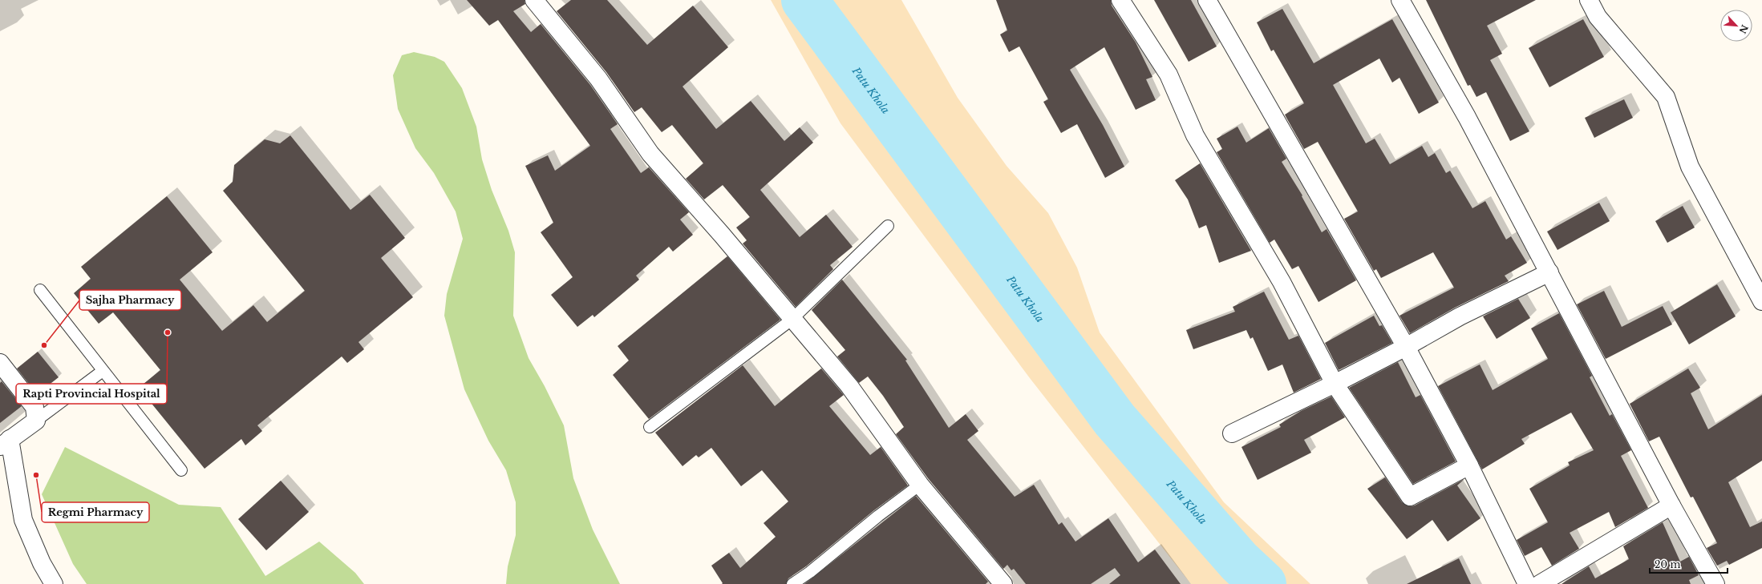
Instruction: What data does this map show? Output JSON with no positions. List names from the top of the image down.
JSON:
{
  "water": ["Patu Khola"],
  "places": ["Rapti Provincial Hospital", "Sajha Pharmacy", "Regmi Pharmacy"],
  "scale_bar": "20 m",
  "north": "bottom right"
}
